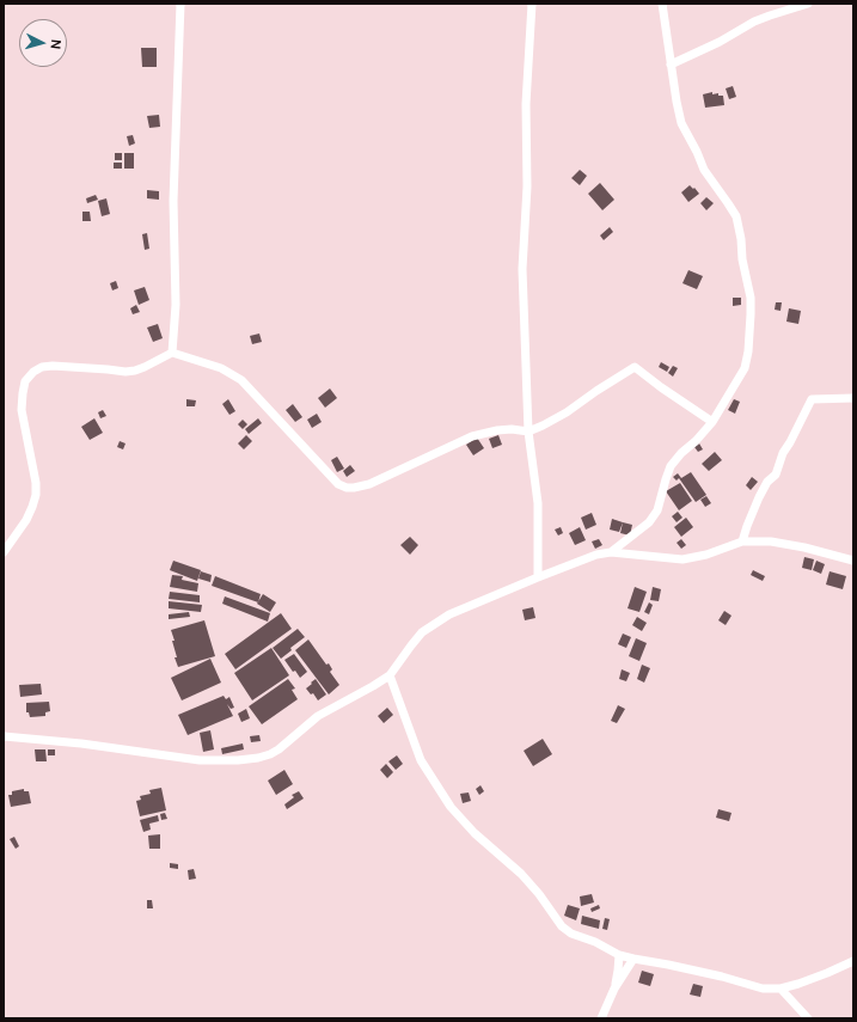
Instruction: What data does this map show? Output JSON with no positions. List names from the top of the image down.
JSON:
{
  "north": "right"
}
